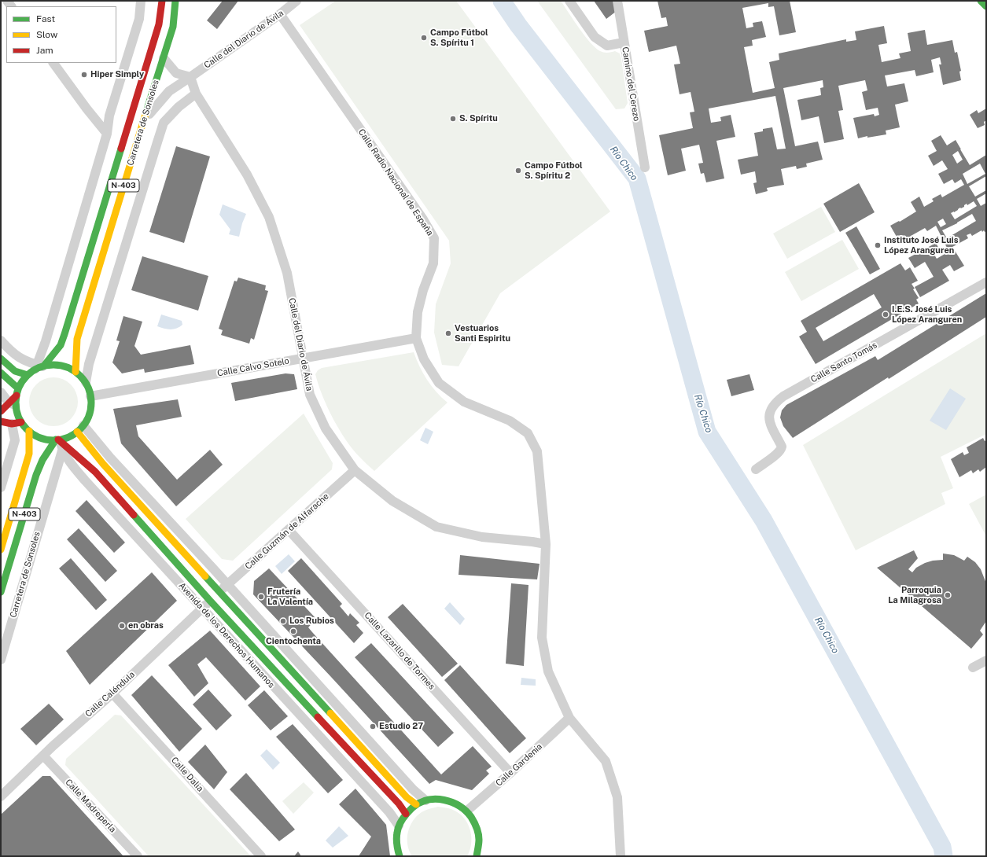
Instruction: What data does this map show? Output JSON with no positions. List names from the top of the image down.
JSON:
{
  "streets": {
    "main road": ["Carretera de Sonsoles", "N-403", "Avenida de los Derechos Humanos"],
    "street": [
      "Calle del Diario de Ávila",
      "Camino del Cerezo",
      "Calle Radio Nacional de España",
      "Calle Santo Tomás",
      "Calle Calvo Sotelo",
      "Calle Guzmán de Alfarache",
      "Calle Lazarillo de Tormes",
      "Calle Caléndula",
      "Calle Gardenia",
      "Calle Dalia",
      "Calle Madreperla"
    ]
  },
  "crossings": [
    ["Calle del Diario de Ávila", "Carretera de Sonsoles"],
    ["Calle del Diario de Ávila", "Calle Radio Nacional de España"],
    ["Calle del Diario de Ávila", "Calle Calvo Sotelo"],
    ["Calle del Diario de Ávila", "Calle Guzmán de Alfarache"],
    ["Carretera de Sonsoles", "N-403"],
    ["Carretera de Sonsoles", "Calle Calvo Sotelo"],
    ["Carretera de Sonsoles", "Avenida de los Derechos Humanos"],
    ["Calle Radio Nacional de España", "Calle Calvo Sotelo"],
    ["Calle Radio Nacional de España", "Calle Gardenia"],
    ["N-403", "Calle Calvo Sotelo"],
    ["N-403", "Avenida de los Derechos Humanos"],
    ["Calle Calvo Sotelo", "Avenida de los Derechos Humanos"],
    ["Calle Guzmán de Alfarache", "Calle Lazarillo de Tormes"],
    ["Calle Guzmán de Alfarache", "Calle Caléndula"],
    ["Avenida de los Derechos Humanos", "Calle Caléndula"],
    ["Calle Lazarillo de Tormes", "Calle Gardenia"],
    ["Calle Caléndula", "Calle Dalia"],
    ["Calle Caléndula", "Calle Madreperla"]
  ],
  "water": ["Río Chico"],
  "places": [
    "Campo Fútbol S. Spíritu 1",
    "Hiper Simply",
    "S. Spíritu",
    "Campo Fútbol S. Spíritu 2",
    "Instituto José Luis López Aranguren",
    "I.E.S. José Luis López Aranguren",
    "Vestuarios Santi Espiritu",
    "Parroquia La Milagrosa",
    "Frutería La Valentía",
    "Los Rubios",
    "en obras",
    "Cientochenta",
    "Estudio 27"
  ],
  "legend": ["Fast", "Slow", "Jam"]
}
